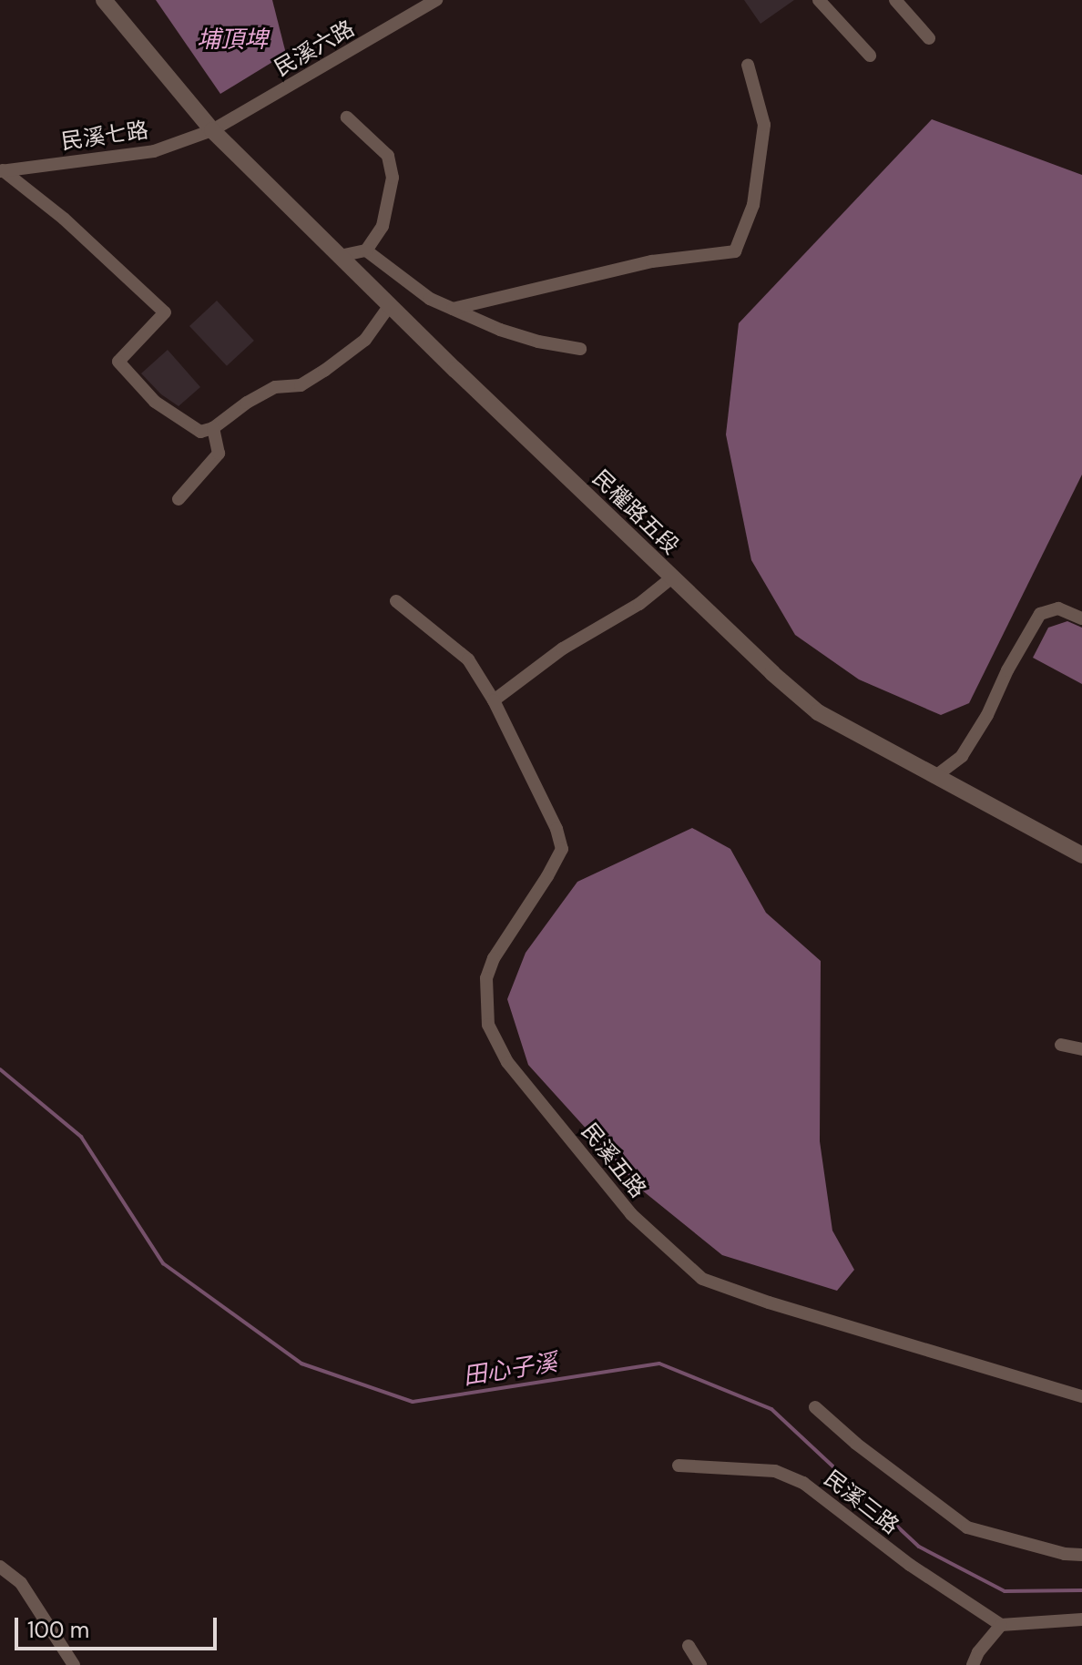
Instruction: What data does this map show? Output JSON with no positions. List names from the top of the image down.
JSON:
{
  "streets": {
    "street": [
      "民溪六路",
      "民溪七路",
      "民權路五段",
      "民溪五路",
      "民溪三路"
    ]
  },
  "crossings": [
    ["民溪六路", "民溪七路"],
    ["民溪六路", "民權路五段"],
    ["民溪七路", "民權路五段"]
  ],
  "water": ["埔頂埤", "田心子溪"],
  "scale_bar": "100 m"
}
